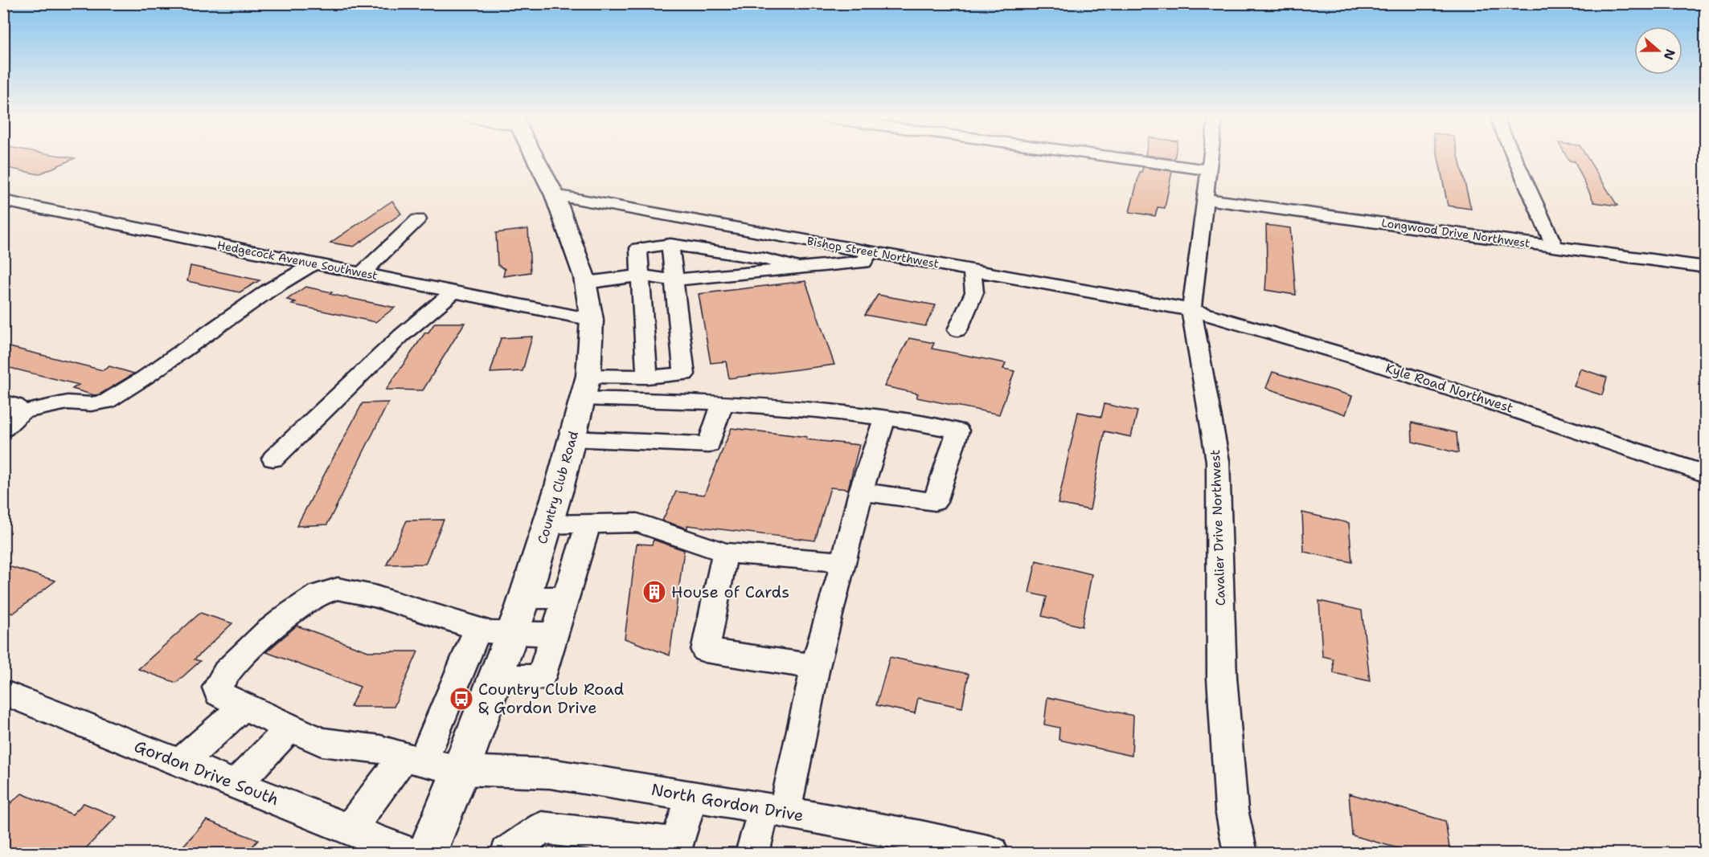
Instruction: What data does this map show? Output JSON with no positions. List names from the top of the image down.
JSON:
{
  "streets": {
    "main road": ["Country Club Road"],
    "street": [
      "Longwood Drive Northwest",
      "Bishop Street Northwest",
      "Hedgecock Avenue Southwest",
      "Kyle Road Northwest",
      "Cavalier Drive Northwest",
      "Gordon Drive South",
      "North Gordon Drive"
    ]
  },
  "crossings": [
    ["Longwood Drive Northwest", "Cavalier Drive Northwest"],
    ["Bishop Street Northwest", "Kyle Road Northwest"],
    ["Bishop Street Northwest", "Country Club Road"],
    ["Bishop Street Northwest", "Cavalier Drive Northwest"],
    ["Hedgecock Avenue Southwest", "Country Club Road"],
    ["Kyle Road Northwest", "Cavalier Drive Northwest"],
    ["Country Club Road", "North Gordon Drive"]
  ],
  "places": {
    "building": ["House of Cards"],
    "bus stop": ["Country Club Road & Gordon Drive"]
  },
  "north": "right"
}
